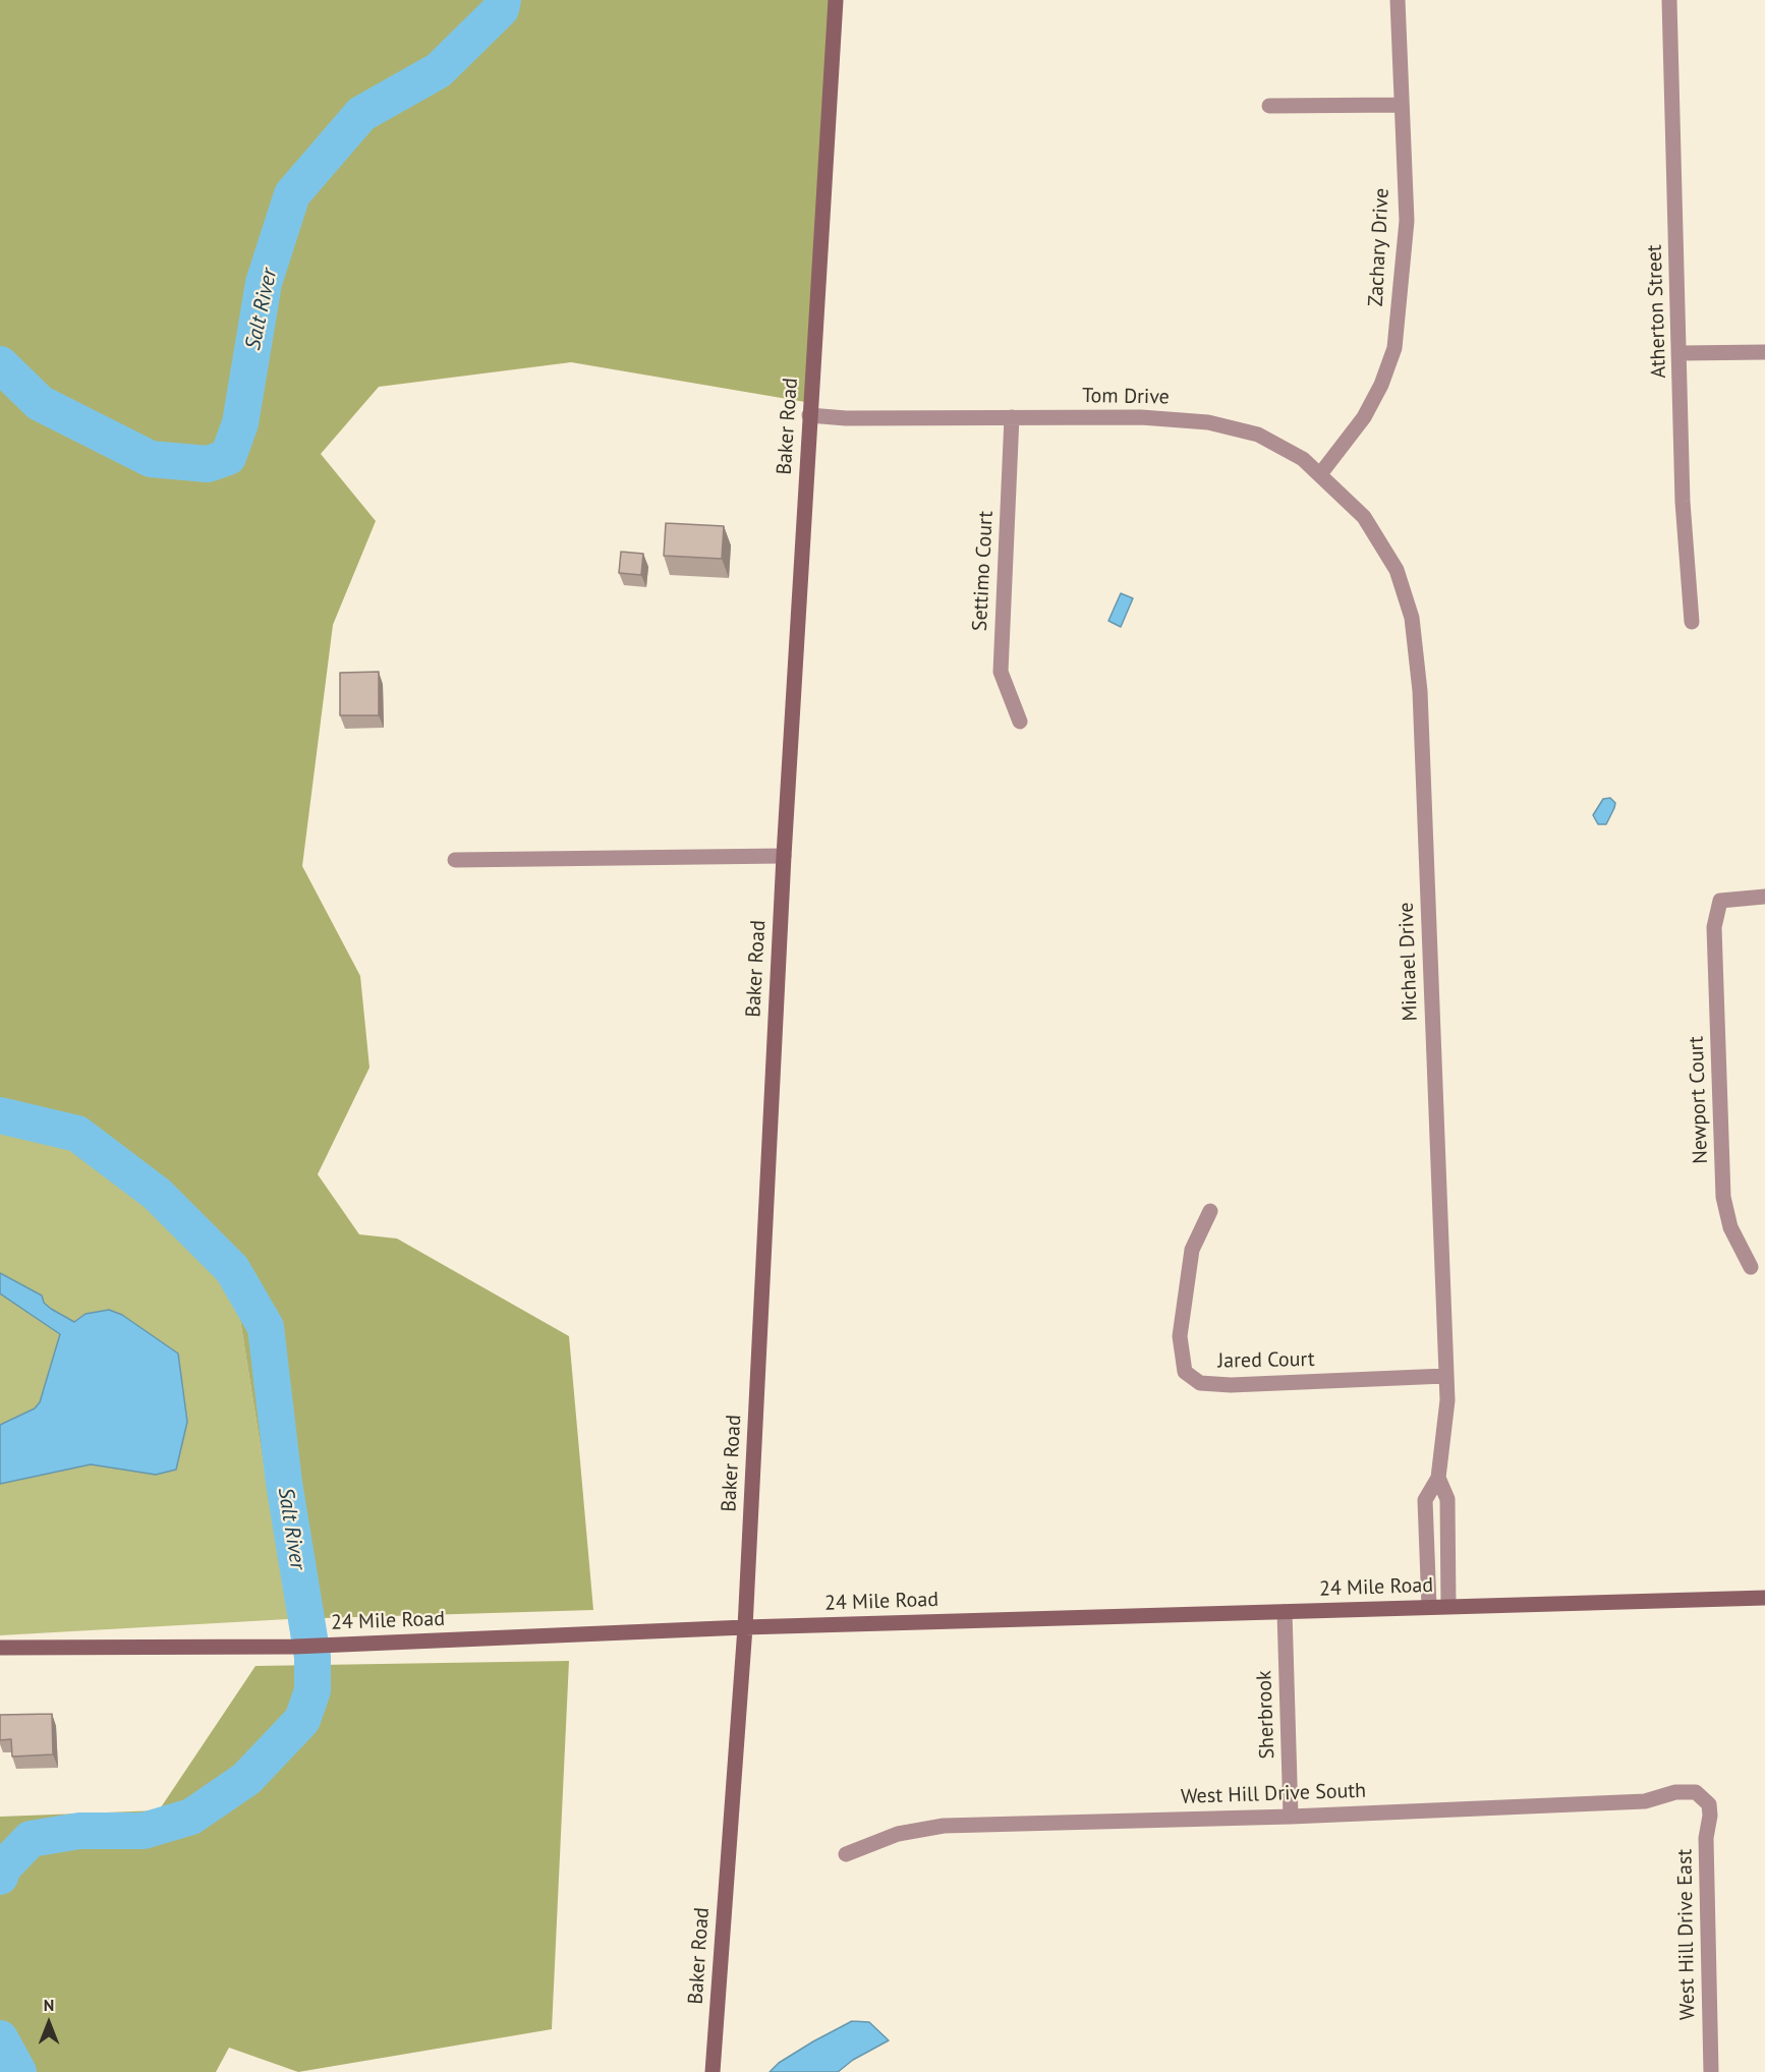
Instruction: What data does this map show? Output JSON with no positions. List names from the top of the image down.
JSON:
{
  "streets": {
    "street": [
      "Zachary Drive",
      "Atherton Street",
      "Tom Drive",
      "Baker Road",
      "Settimo Court",
      "Michael Drive",
      "Newport Court",
      "Jared Court",
      "24 Mile Road",
      "Sherbrook",
      "West Hill Drive South",
      "West Hill Drive East"
    ]
  },
  "crossings": [
    ["Zachary Drive", "Tom Drive"],
    ["Zachary Drive", "Michael Drive"],
    ["Tom Drive", "Baker Road"],
    ["Tom Drive", "Settimo Court"],
    ["Tom Drive", "Michael Drive"],
    ["Baker Road", "24 Mile Road"],
    ["Michael Drive", "Jared Court"],
    ["Michael Drive", "24 Mile Road"],
    ["24 Mile Road", "Sherbrook"],
    ["Sherbrook", "West Hill Drive South"],
    ["West Hill Drive South", "West Hill Drive East"]
  ],
  "water": ["Salt River"],
  "north": "top"
}
